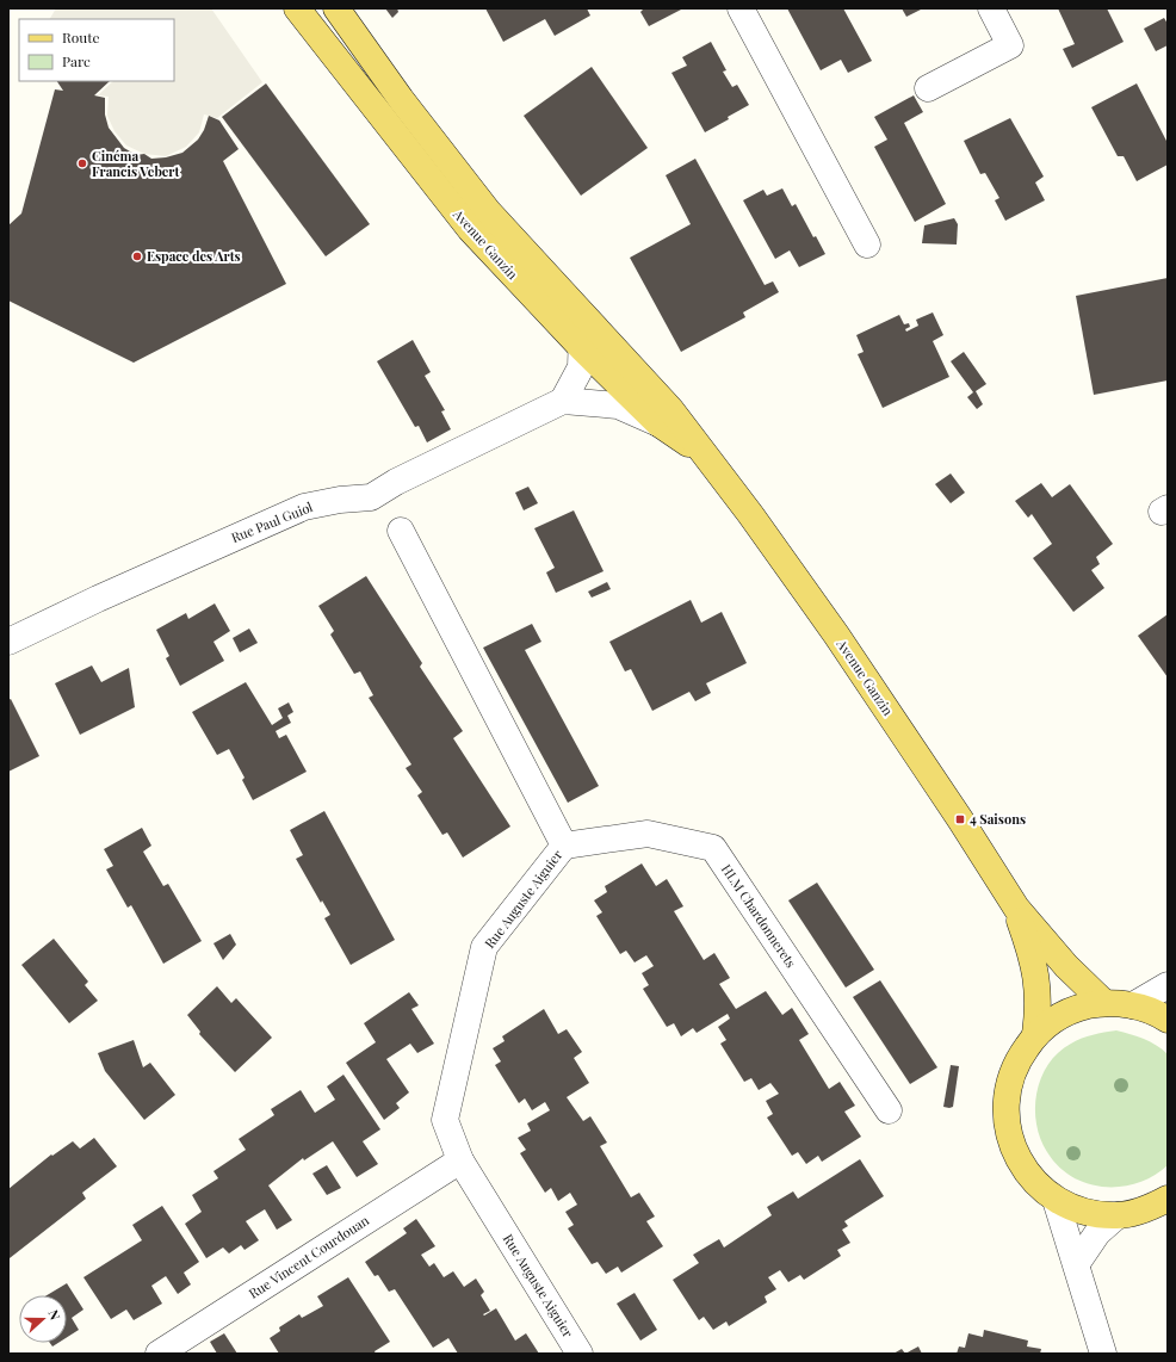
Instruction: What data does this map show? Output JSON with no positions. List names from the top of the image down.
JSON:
{
  "streets": {
    "main road": ["Avenue Ganzin"],
    "street": [
      "Rue Paul Guiol",
      "Rue Auguste Aiguier",
      "HLM Chardonnerets",
      "Rue Vincent Courdouan"
    ]
  },
  "crossings": [
    ["Rue Auguste Aiguier", "HLM Chardonnerets"],
    ["Rue Auguste Aiguier", "Rue Vincent Courdouan"]
  ],
  "places": {
    "other": ["Cinéma Francis Vebert", "Espace des Arts"],
    "transit": ["4 Saisons"]
  },
  "legend": ["Route", "Parc"],
  "north": "right"
}
